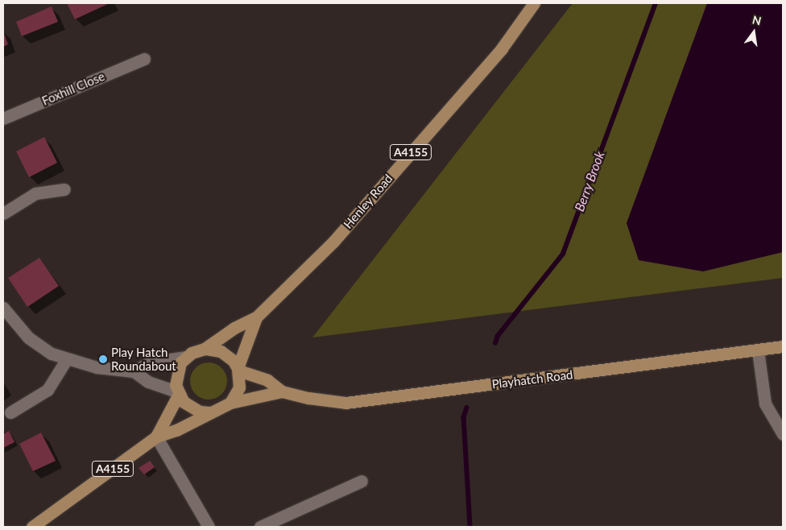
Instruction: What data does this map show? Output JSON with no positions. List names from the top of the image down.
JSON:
{
  "streets": {
    "main road": ["A4155", "Henley Road", "Playhatch Road"],
    "street": ["Foxhill Close"]
  },
  "crossings": [
    ["A4155", "Henley Road"],
    ["A4155", "Playhatch Road"],
    ["Henley Road", "Playhatch Road"]
  ],
  "water": ["Berry Brook"],
  "places": ["Play Hatch Roundabout"],
  "north": "top"
}
